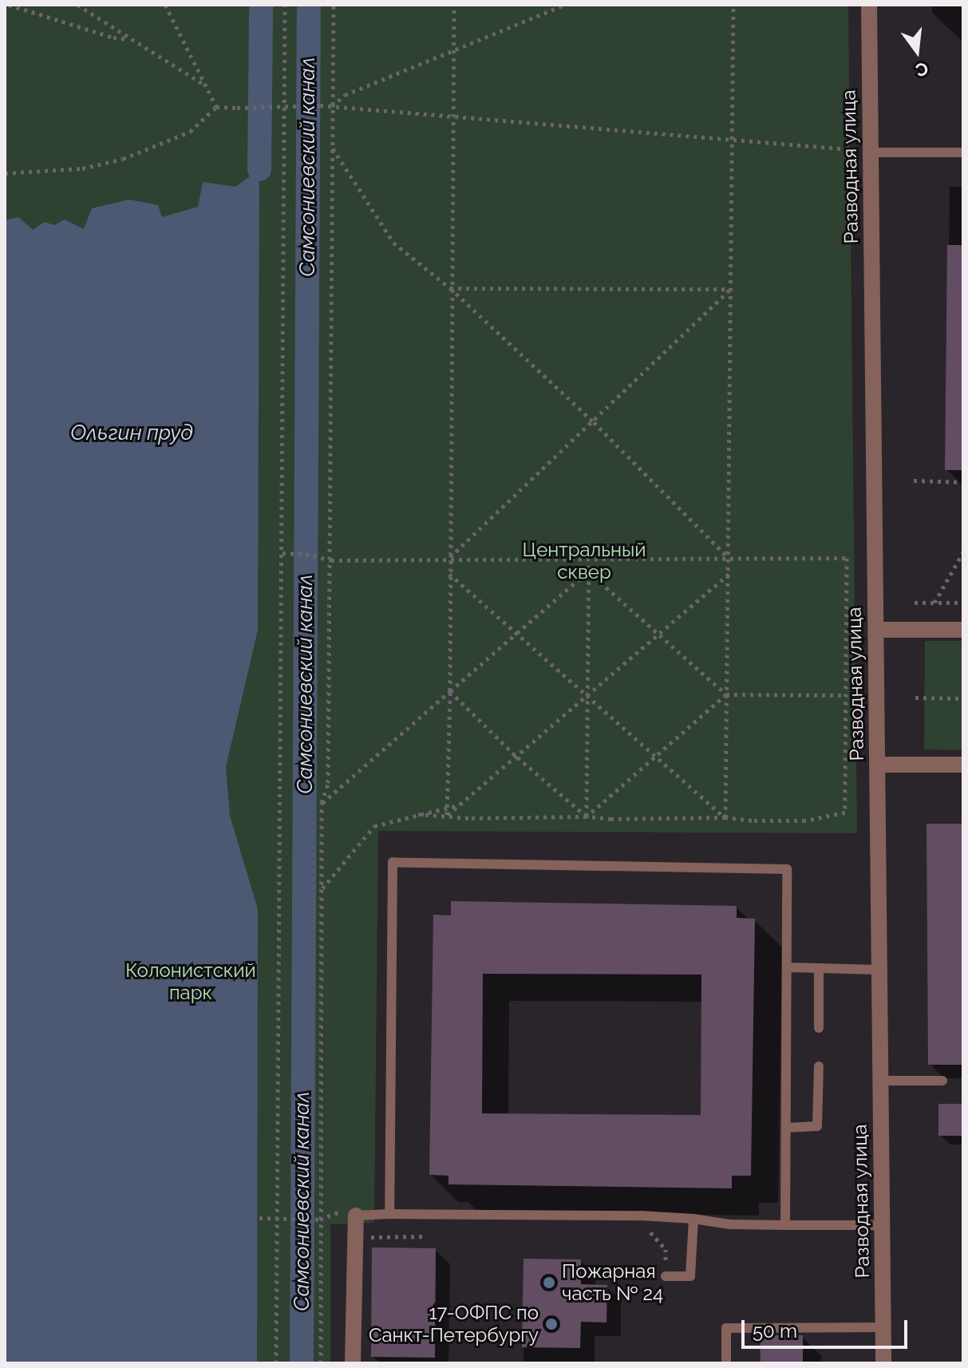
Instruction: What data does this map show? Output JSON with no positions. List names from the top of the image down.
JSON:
{
  "streets": {
    "street": ["Разводная улица"]
  },
  "water": ["Самсониевский канал", "Ольгин пруд"],
  "parks": ["Центральный сквер", "Колонистский парк"],
  "places": ["Пожарная часть № 24", "17-ОФПС по Санкт-Петербургу"],
  "scale_bar": "50 m",
  "north": "bottom"
}
